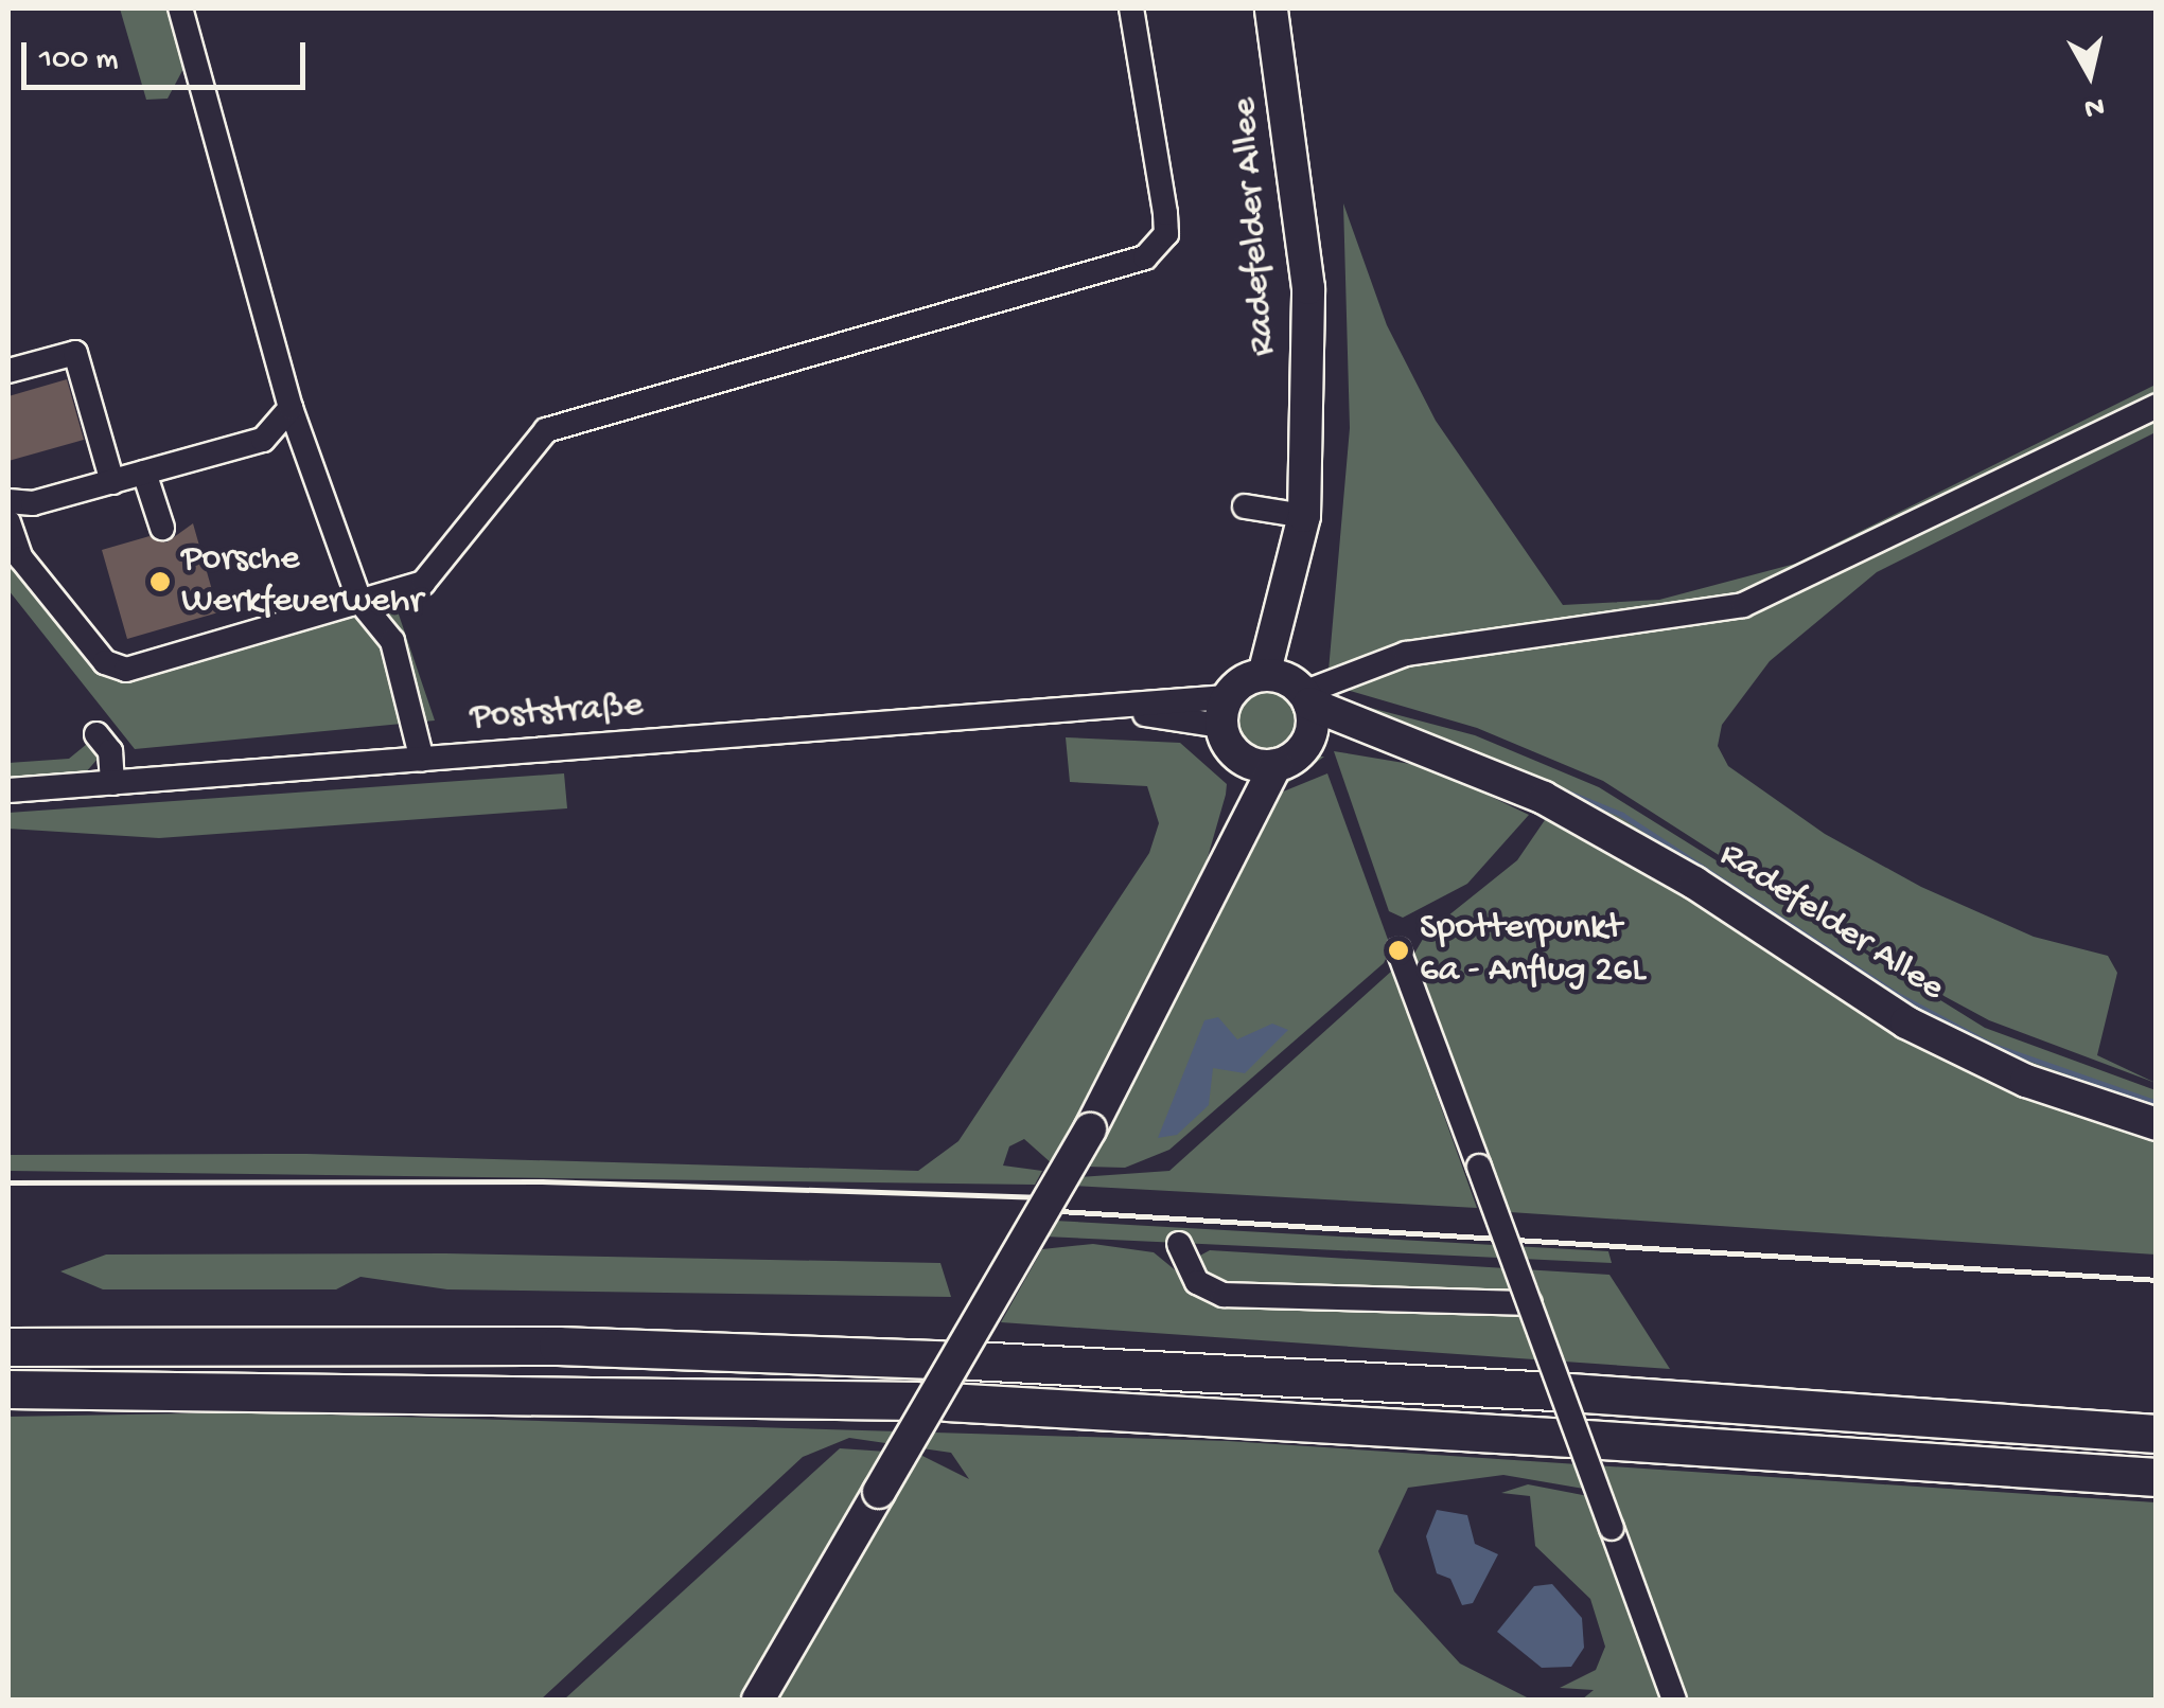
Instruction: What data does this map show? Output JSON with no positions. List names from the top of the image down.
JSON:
{
  "streets": {
    "main road": ["Radefelder Allee"],
    "street": ["Poststraße"]
  },
  "places": ["Porsche Werkfeuerwehr", "Spotterpunkt 6a - Anflug 26L"],
  "scale_bar": "100 m",
  "north": "bottom"
}
